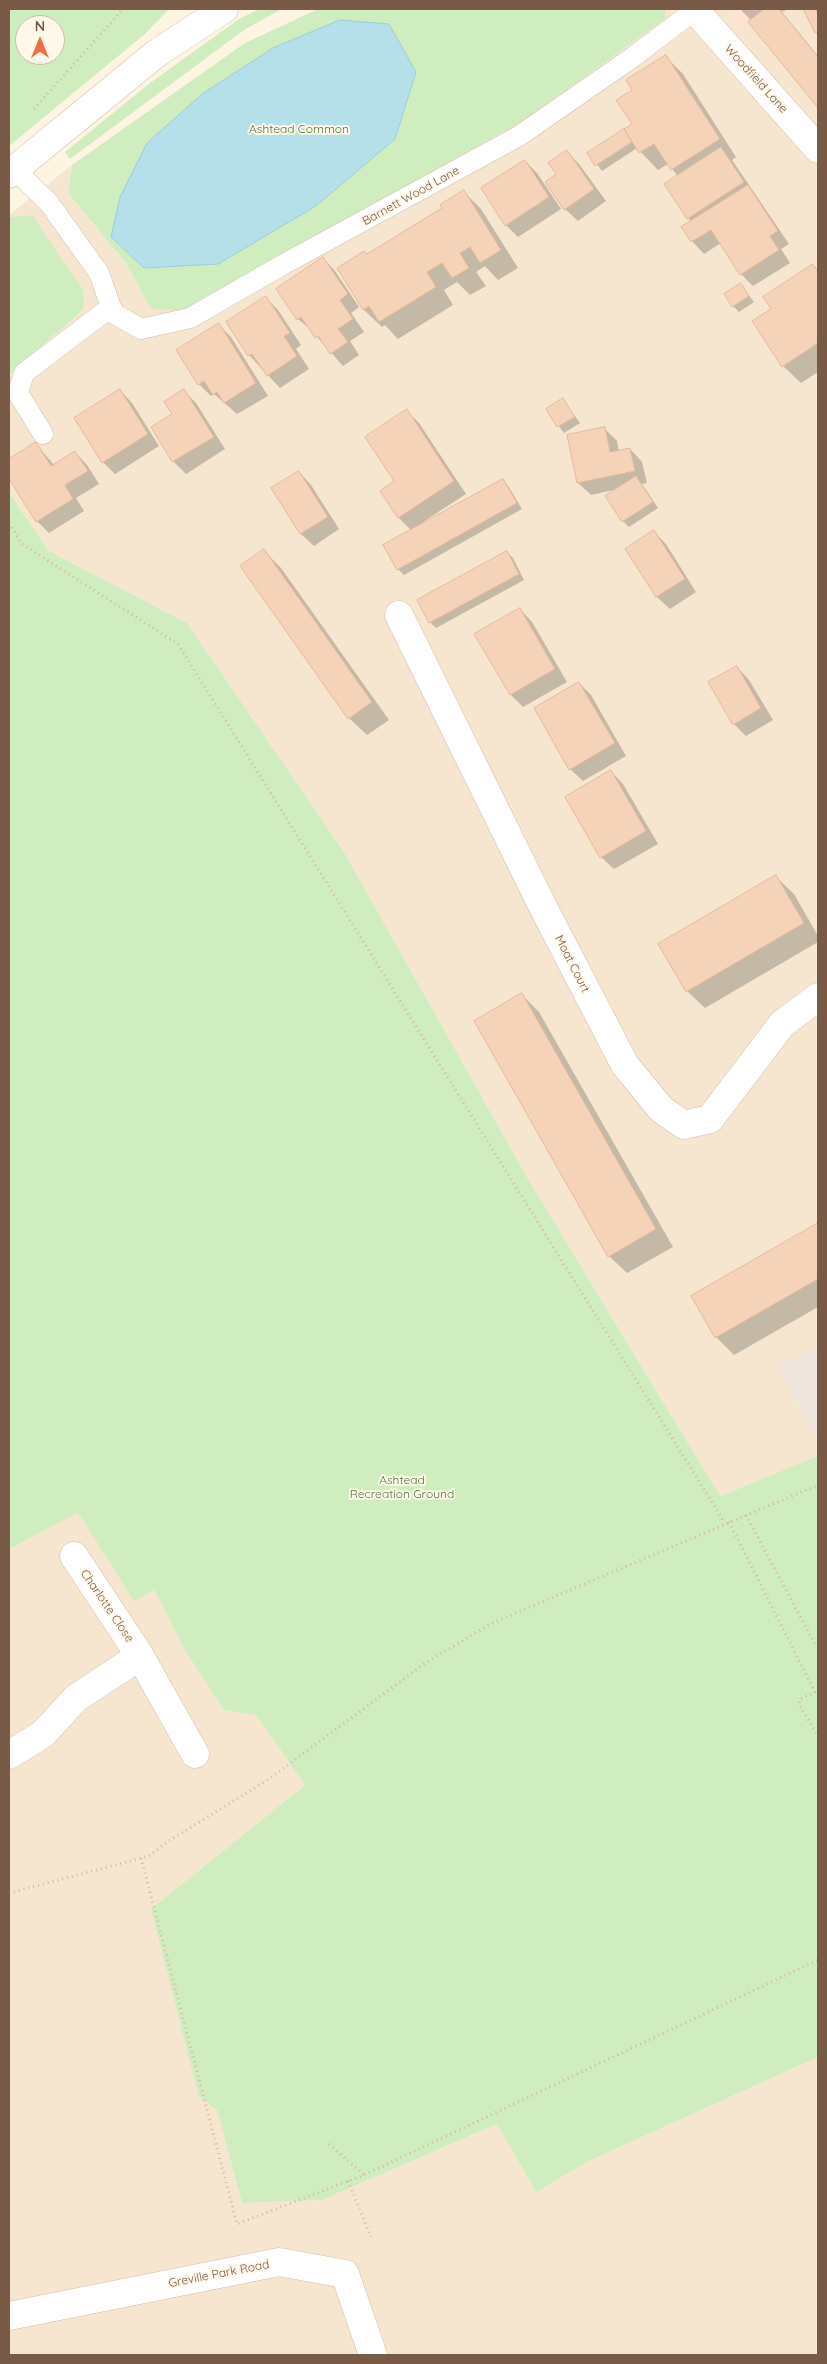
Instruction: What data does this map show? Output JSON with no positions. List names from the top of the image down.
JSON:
{
  "streets": {
    "street": [
      "Woodfield Lane",
      "Moat Court",
      "Charlotte Close",
      "Greville Park Road"
    ],
    "lane": ["Barnett Wood Lane"]
  },
  "crossings": [
    ["Woodfield Lane", "Barnett Wood Lane"]
  ],
  "parks": ["Ashtead Common", "Ashtead Recreation Ground"],
  "north": "top"
}
